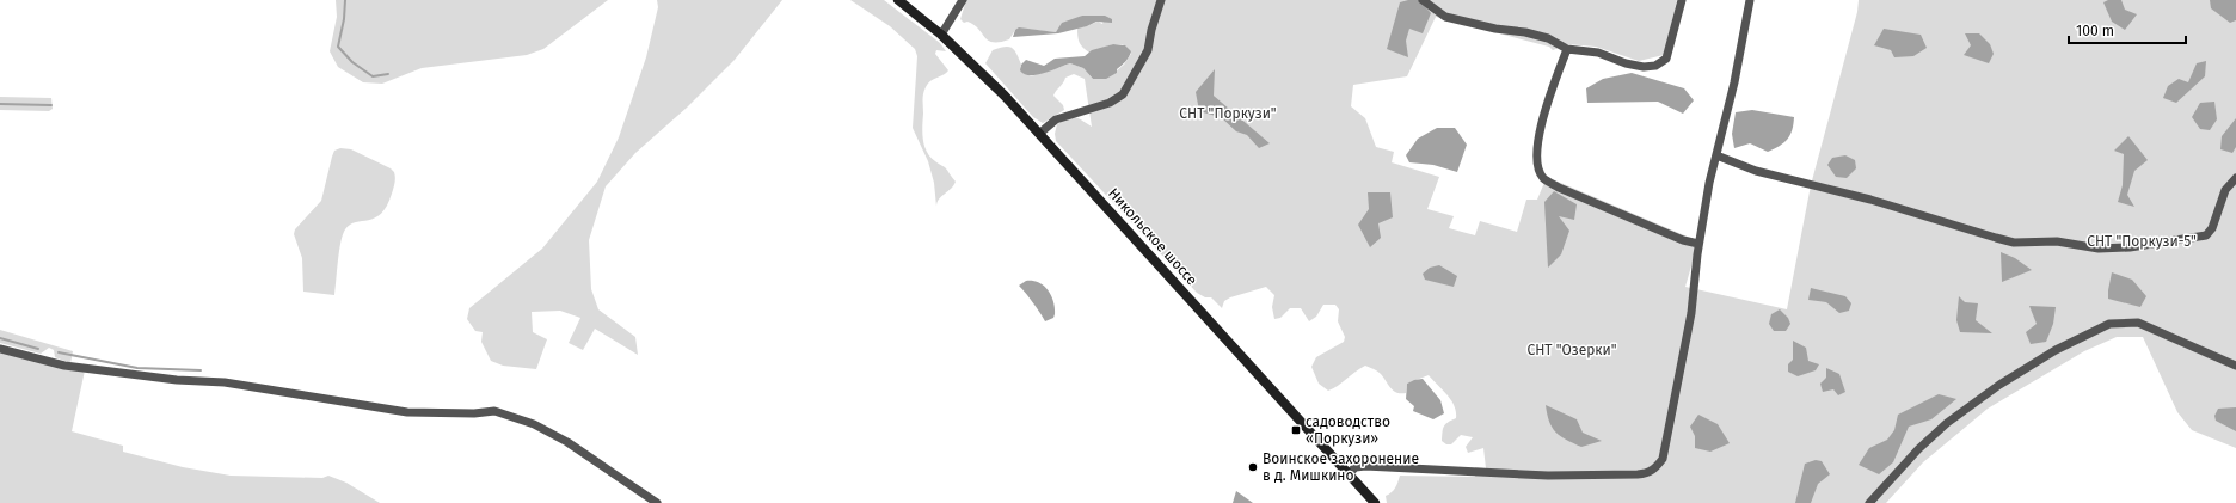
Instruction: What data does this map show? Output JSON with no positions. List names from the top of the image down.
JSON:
{
  "streets": {
    "main road": ["Никольское шоссе"]
  },
  "parks": ["СНТ \"Поркузи\"", "СНТ \"Поркузи-5\"", "СНТ \"Озерки\""],
  "places": {
    "transit": ["садоводство «Поркузи»"],
    "other": ["Воинское захоронение в д. Мишкино"]
  },
  "scale_bar": "100 m"
}
